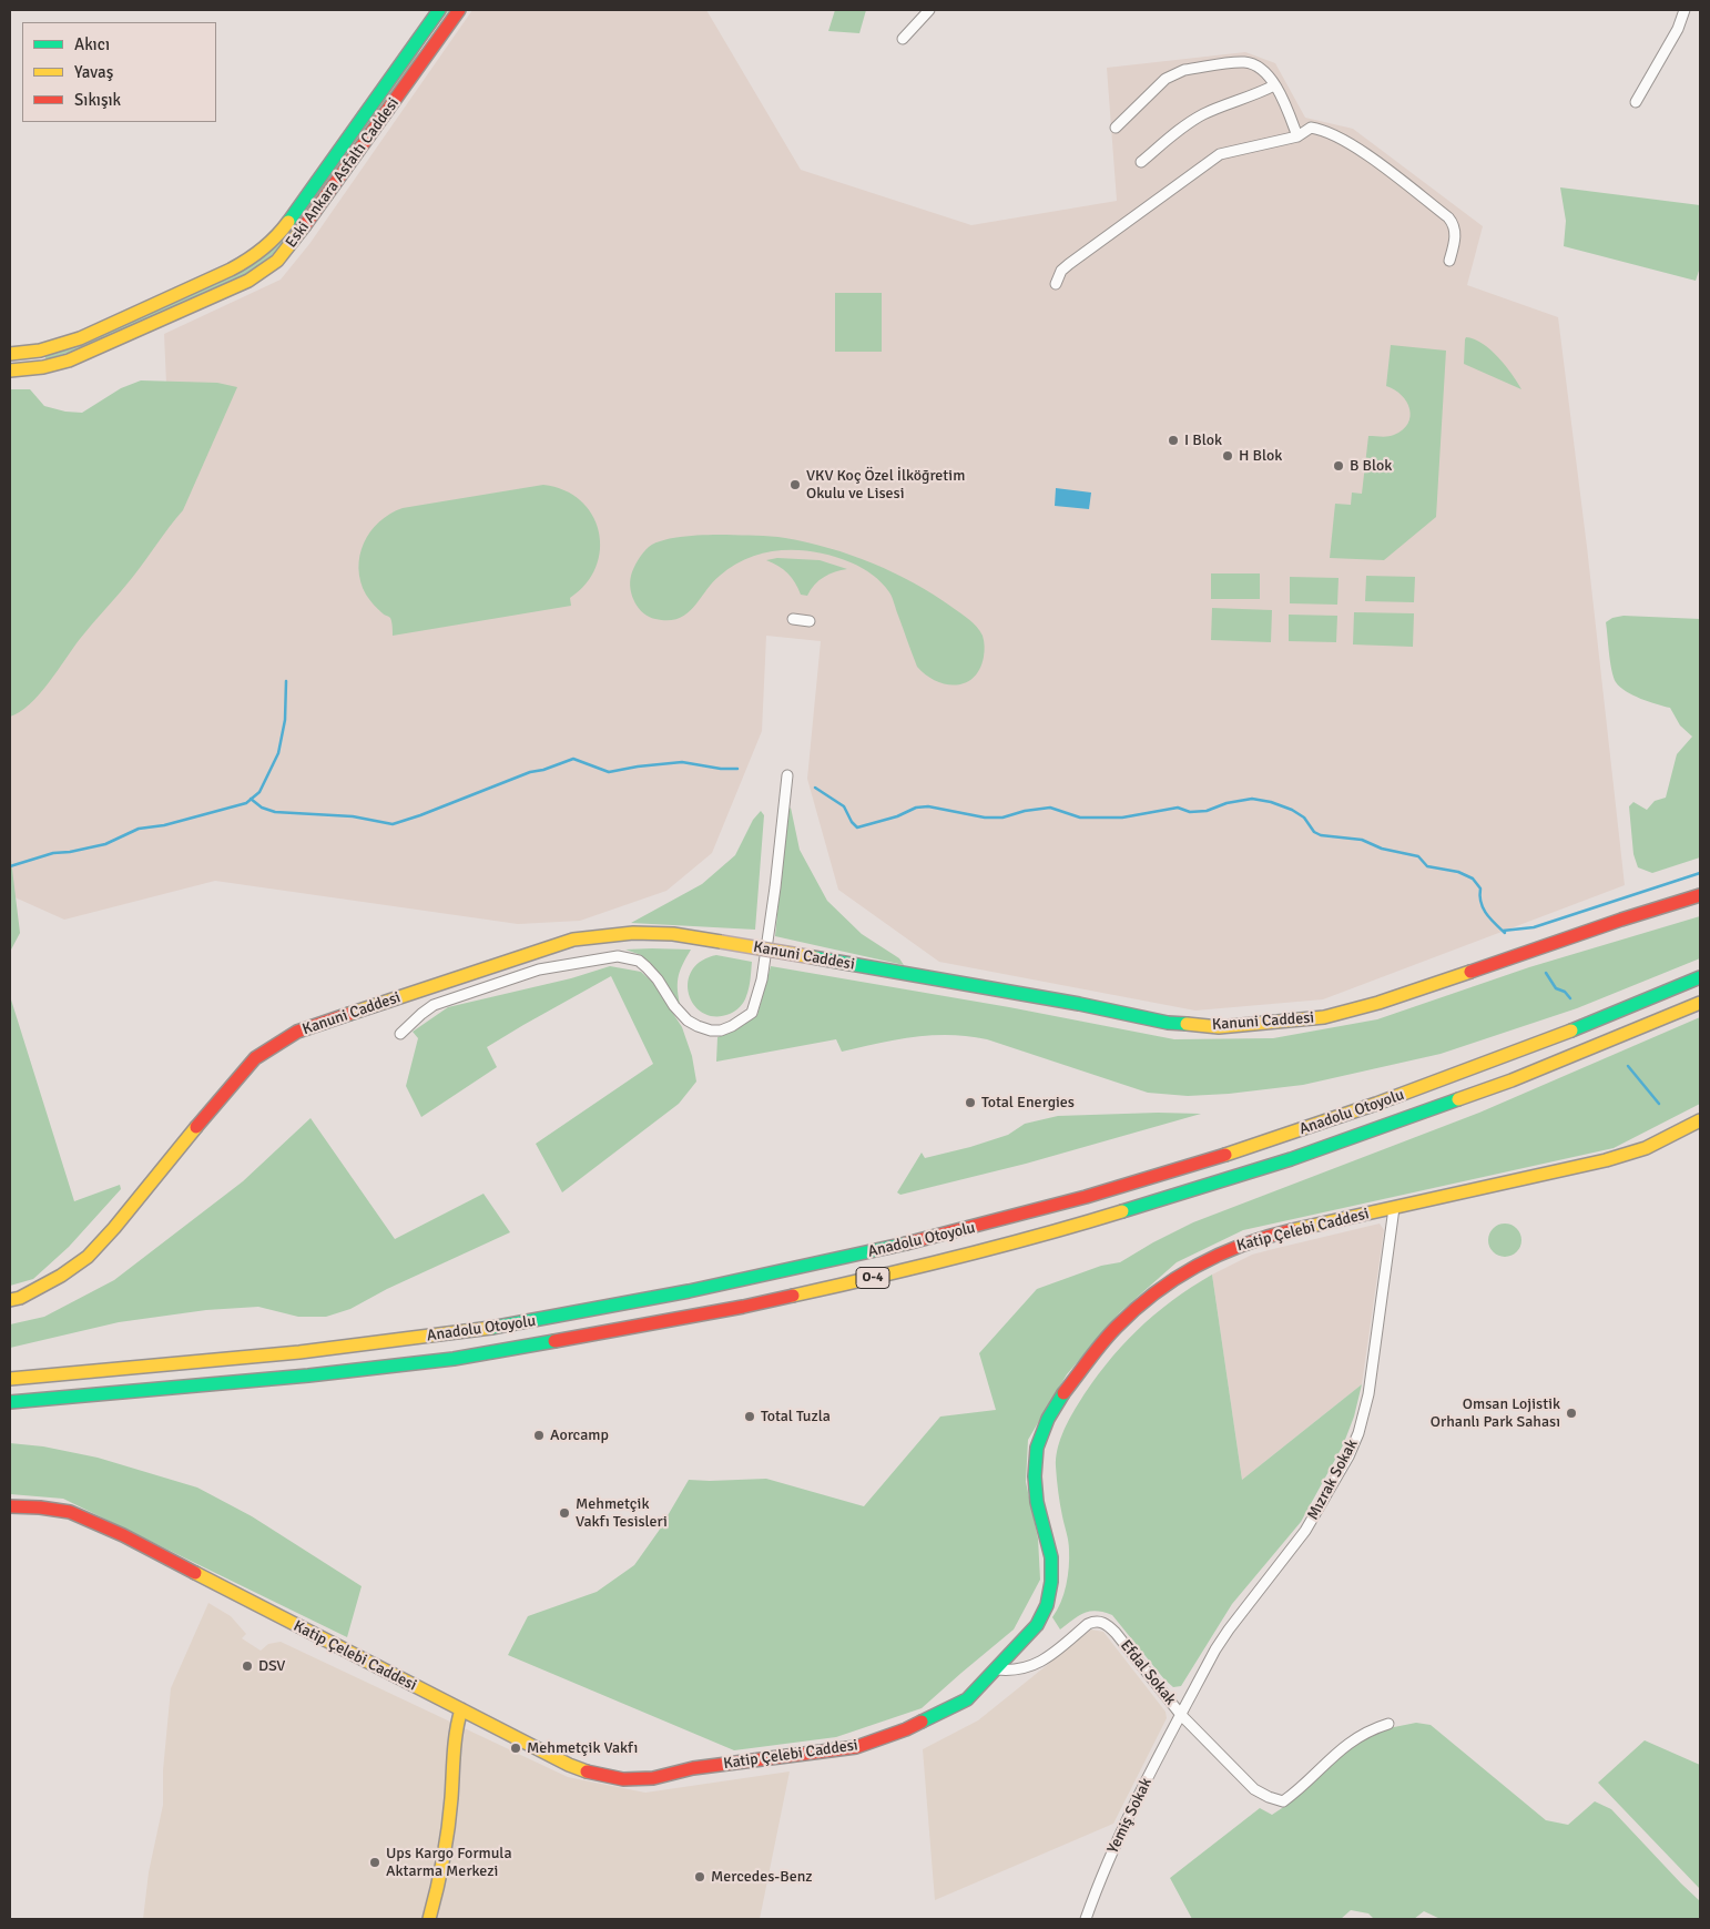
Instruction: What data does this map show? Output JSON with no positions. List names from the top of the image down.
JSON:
{
  "streets": {
    "main road": [
      "Eski Ankara Asfaltı Caddesi",
      "Kanuni Caddesi",
      "Anadolu Otoyolu",
      "Katip Çelebi Caddesi",
      "O-4"
    ],
    "street": ["Mızrak Sokak", "Efdal Sokak", "Yemiş Sokak"]
  },
  "crossings": [
    ["Katip Çelebi Caddesi", "Mızrak Sokak"],
    ["Katip Çelebi Caddesi", "Efdal Sokak"],
    ["Mızrak Sokak", "Efdal Sokak"],
    ["Mızrak Sokak", "Yemiş Sokak"],
    ["Efdal Sokak", "Yemiş Sokak"]
  ],
  "places": [
    "I Blok",
    "H Blok",
    "B Blok",
    "VKV Koç Özel İlköğretim Okulu ve Lisesi",
    "Total Energies",
    "Omsan Lojistik Orhanlı Park Sahası",
    "Total Tuzla",
    "Aorcamp",
    "Mehmetçik Vakfı Tesisleri",
    "DSV",
    "Mehmetçik Vakfı",
    "Ups Kargo Formula Aktarma Merkezi",
    "Mercedes-Benz"
  ],
  "legend": ["Akıcı", "Yavaş", "Sıkışık"]
}
